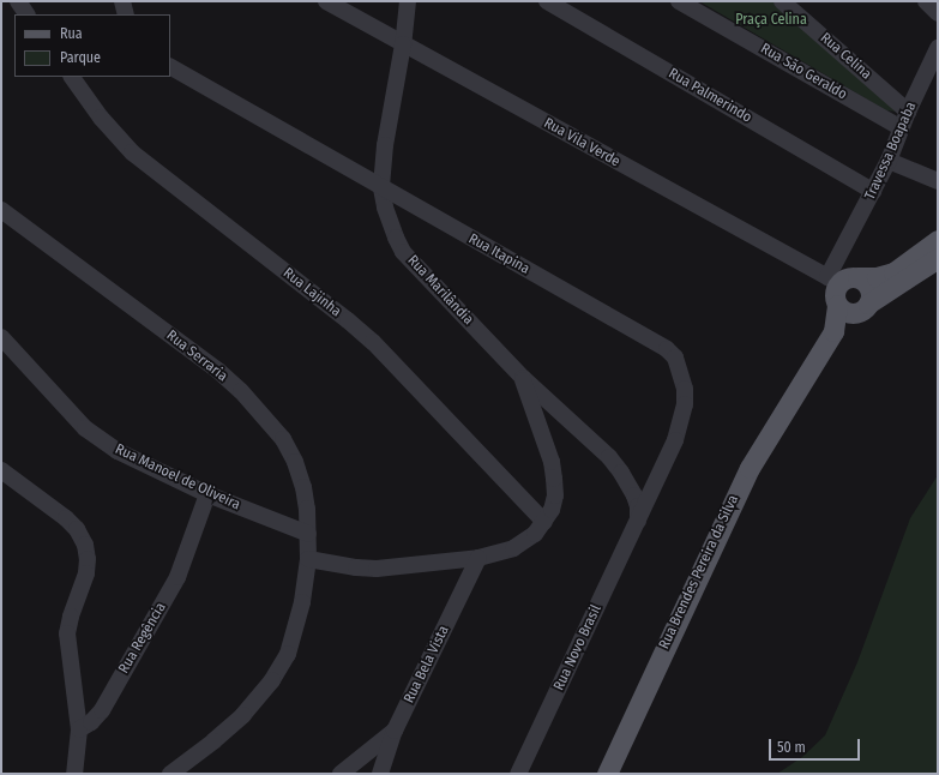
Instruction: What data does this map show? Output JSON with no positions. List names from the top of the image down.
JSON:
{
  "streets": {
    "main road": ["Rua Brendes Pereira da Silva"],
    "street": [
      "Rua Celina",
      "Rua São Geraldo",
      "Rua Palmerindo",
      "Rua Vila Verde",
      "Travessa Boapaba",
      "Rua Itapina",
      "Rua Marilândia",
      "Rua Lajinha",
      "Rua Serraria",
      "Rua Manoel de Oliveira",
      "Rua Regência",
      "Rua Novo Brasil",
      "Rua Bela Vista"
    ]
  },
  "crossings": [
    ["Rua Celina", "Travessa Boapaba"],
    ["Rua São Geraldo", "Travessa Boapaba"],
    ["Rua Palmerindo", "Travessa Boapaba"],
    ["Rua Vila Verde", "Travessa Boapaba"],
    ["Rua Vila Verde", "Rua Marilândia"],
    ["Rua Vila Verde", "Rua Brendes Pereira da Silva"],
    ["Travessa Boapaba", "Rua Brendes Pereira da Silva"],
    ["Rua Itapina", "Rua Marilândia"],
    ["Rua Itapina", "Rua Novo Brasil"],
    ["Rua Marilândia", "Rua Novo Brasil"],
    ["Rua Serraria", "Rua Manoel de Oliveira"],
    ["Rua Manoel de Oliveira", "Rua Regência"]
  ],
  "parks": ["Praça Celina"],
  "legend": ["Rua", "Parque"],
  "scale_bar": "50 m"
}
